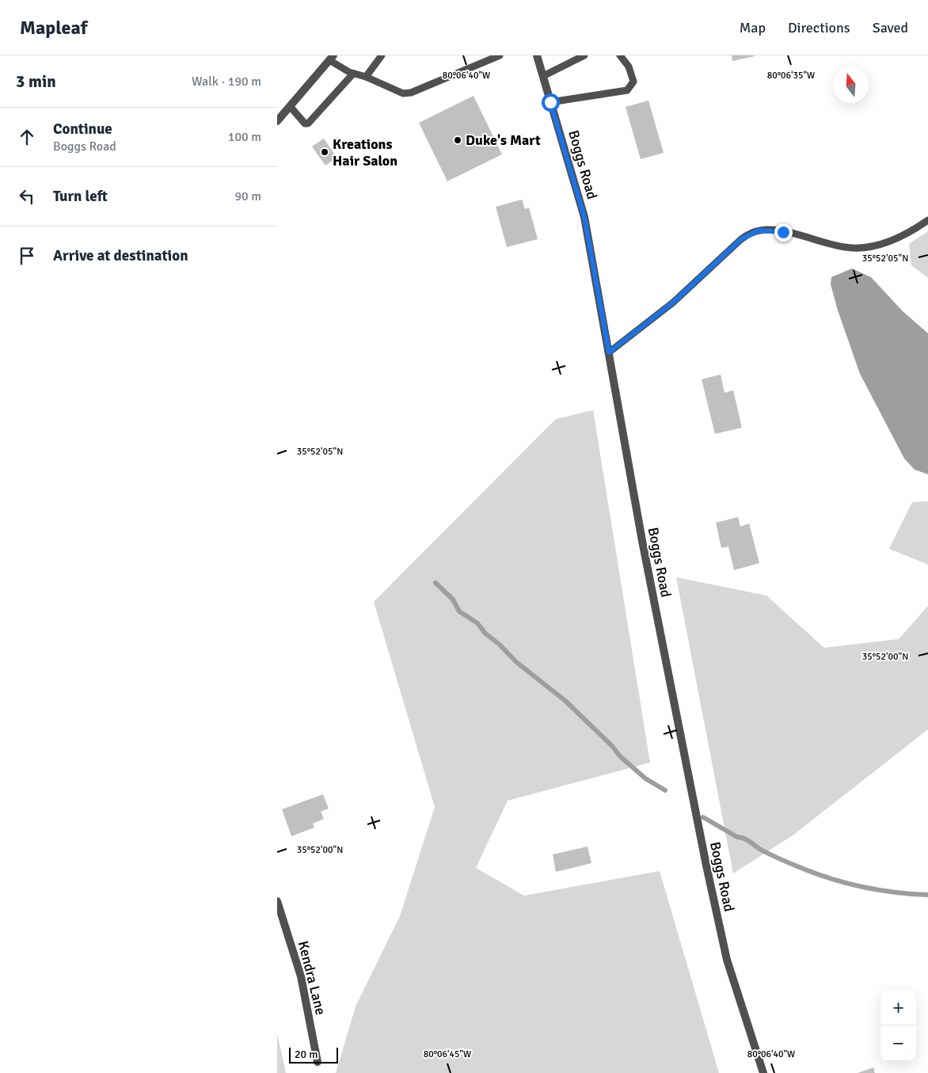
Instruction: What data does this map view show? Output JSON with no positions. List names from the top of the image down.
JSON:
{
  "streets": {
    "street": ["Boggs Road", "Kendra Lane"]
  },
  "places": ["Duke's Mart", "Kreations Hair Salon"],
  "scale_bar": "20 m",
  "north": "top",
  "page": {
    "header": "Mapleaf",
    "nav": ["Map", "Directions", "Saved"],
    "heading": ["3 min", "Walk · 190 m"],
    "list": [
      ["Continue", "Boggs Road", "100 m"],
      ["Turn left", "90 m"],
      "Arrive at destination"
    ],
    "map_buttons": ["+", "−"],
    "scale": "20 m"
  },
  "coordinates": [
    "80°06'40\"W",
    "80°06'35\"W",
    "35°52'05\"N",
    "35°52'00\"N",
    "80°06'45\"W"
  ]
}
